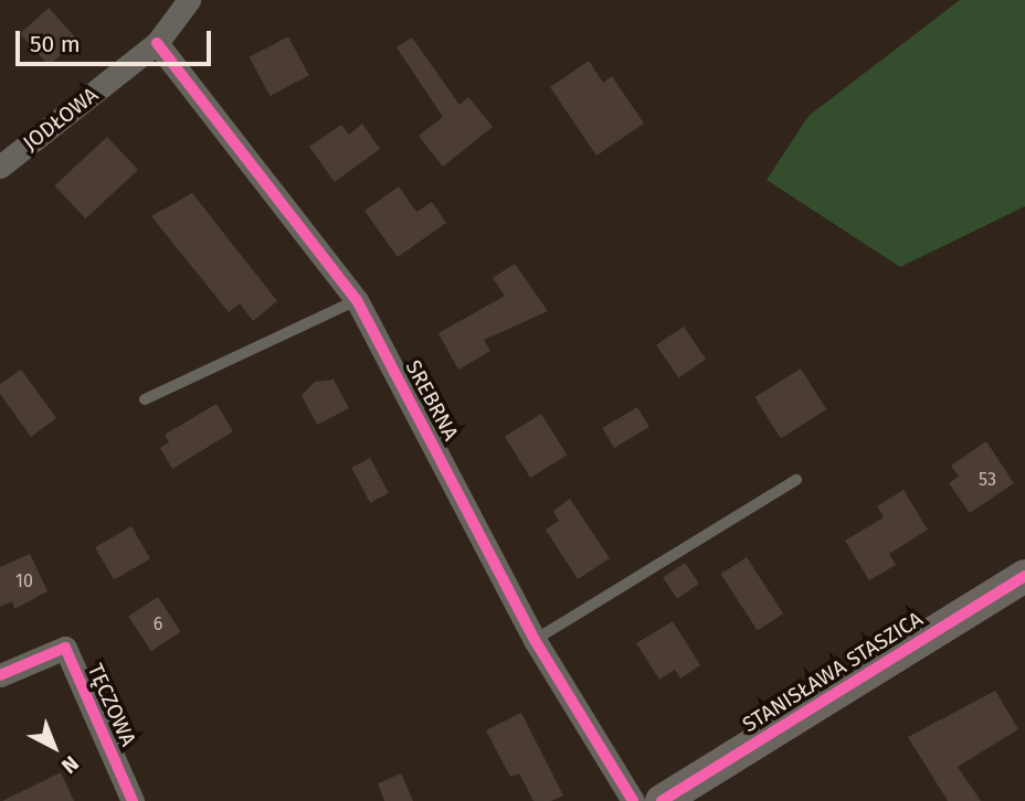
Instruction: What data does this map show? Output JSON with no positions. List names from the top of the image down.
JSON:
{
  "streets": {
    "street": [
      "JODŁOWA",
      "SREBRNA",
      "STANISŁAWA STASZICA",
      "TĘCZOWA"
    ]
  },
  "crossings": [
    ["JODŁOWA", "SREBRNA"]
  ],
  "house_numbers": ["53", "10", "6"],
  "scale_bar": "50 m",
  "north": "bottom right"
}
